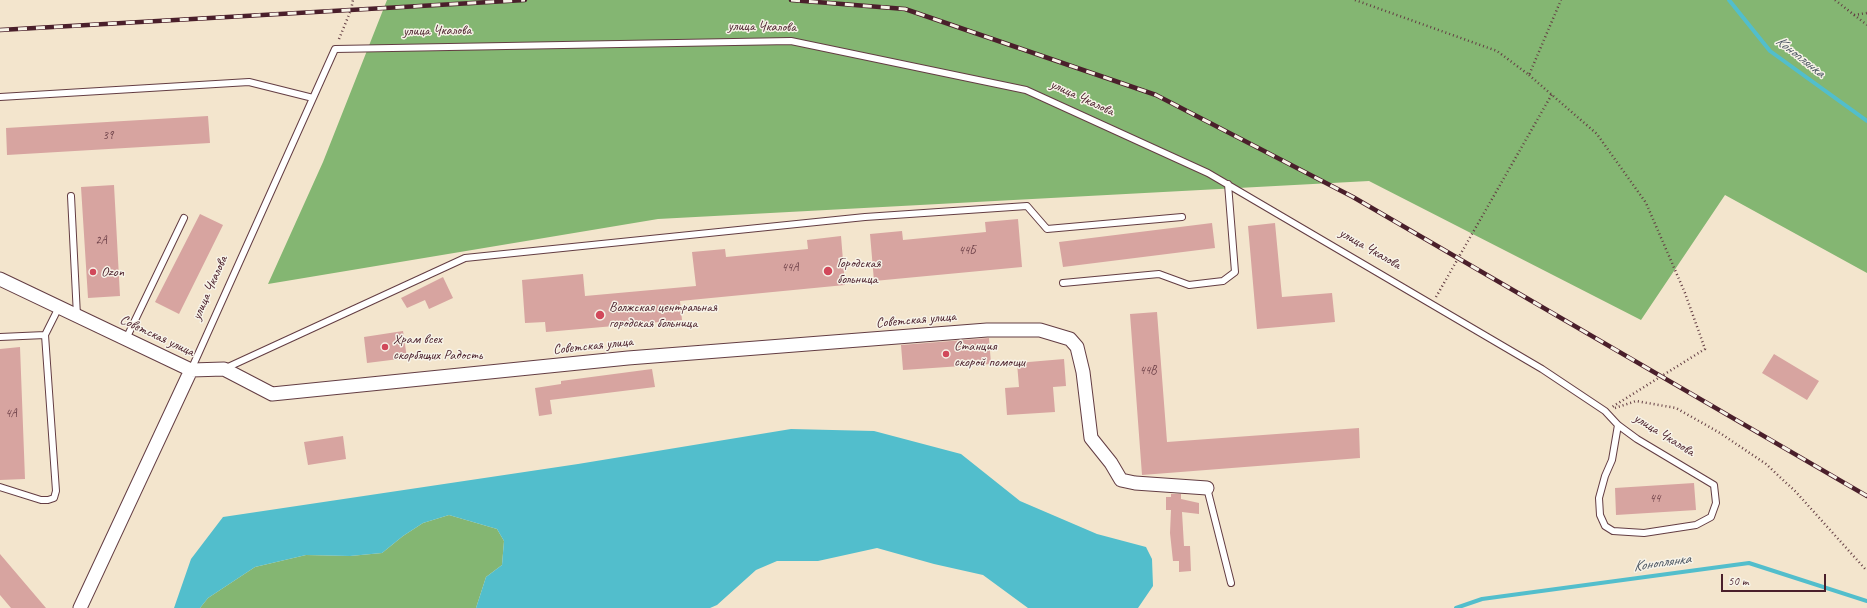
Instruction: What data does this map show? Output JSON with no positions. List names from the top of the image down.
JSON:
{
  "streets": {
    "street": ["улица Чкалова", "Советская улица"]
  },
  "crossings": [
    ["улица Чкалова", "Советская улица"]
  ],
  "water": ["Коноплянка"],
  "places": [
    "Городская больница",
    "Ozon",
    "Волжская центральная городская больница",
    "Храм всех скорбящих Радость",
    "Станция скорой помощи"
  ],
  "house_numbers": [
    "39",
    "2А",
    "44Б",
    "44А",
    "44В",
    "4А",
    "44"
  ],
  "scale_bar": "50 m"
}
